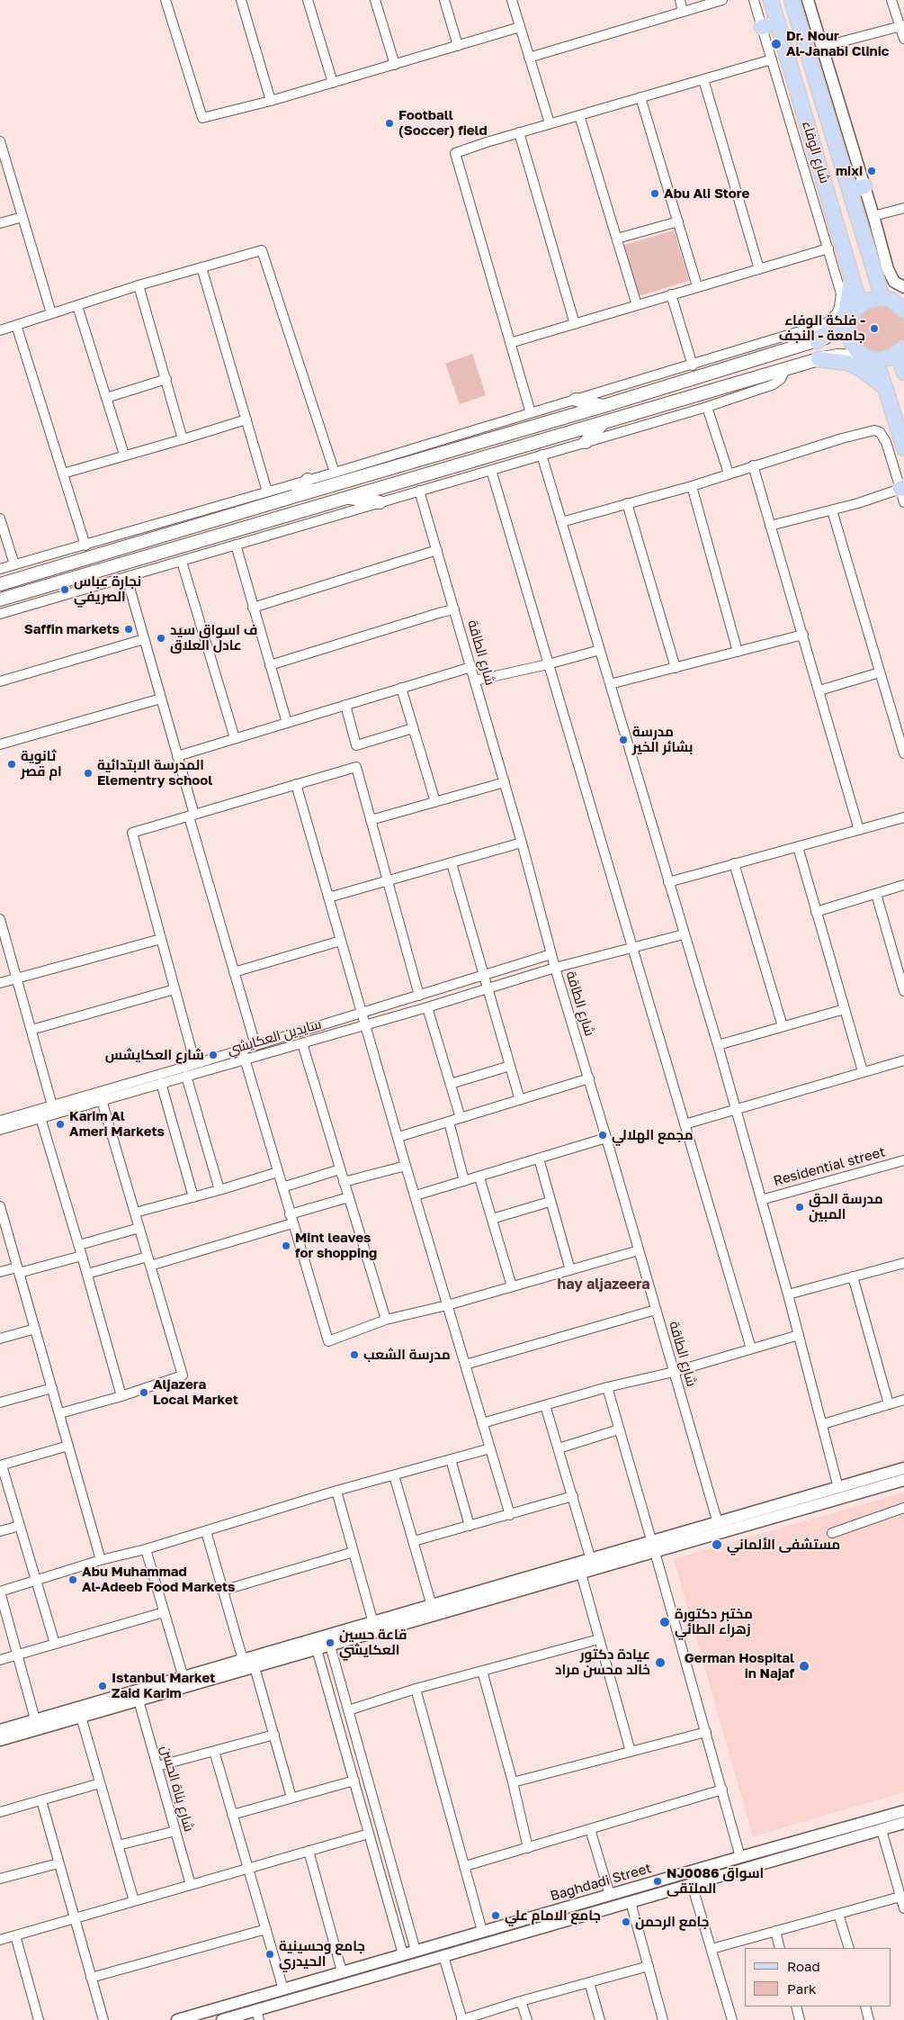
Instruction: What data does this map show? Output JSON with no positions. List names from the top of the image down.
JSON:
{
  "streets": {
    "main road": ["شارع الوفاء"],
    "street": [
      "شارع الطاقة",
      "سايدين العكايشي",
      "Residential street",
      "شارع بناة الحسن",
      "Baghdadi Street"
    ]
  },
  "crossings": [
    ["شارع الطاقة", "سايدين العكايشي"]
  ],
  "districts": ["hay aljazeera"],
  "places": [
    "Dr. Nour Al-Janabi Clinic",
    "Football (Soccer) field",
    "mixi",
    "Abu Ali Store",
    "فلكة الوفاء - جامعة - النجف",
    "نجارة عباس الصريفي",
    "Saffin markets",
    "ف اسواق سيد عادل العلاق",
    "مدرسة بشائر الخير",
    "ثانوية ام قصر",
    "المدرسة الابتدائية Elementry school",
    "شارع العكايشس",
    "Karim Al Ameri Markets",
    "مجمع الهلالي",
    "مدرسة الحق المبين",
    "Mint leaves for shopping",
    "مدرسة الشعب",
    "Aljazera Local Market",
    "مستشفى الألماني",
    "Abu Muhammad Al-Adeeb Food Markets",
    "مختبر دكتورة زهراء الطائي",
    "قاعة حسين العكايشي",
    "عيادة دكتور خالد محسن مراد",
    "German Hospital in Najaf",
    "Istanbul Market Zaid Karim",
    "NJ0086 اسواق الملتقى",
    "جامع الامام علي",
    "جامع الرحمن",
    "جامع وحسينية الحيدري"
  ],
  "legend": ["Road", "Park"]
}
